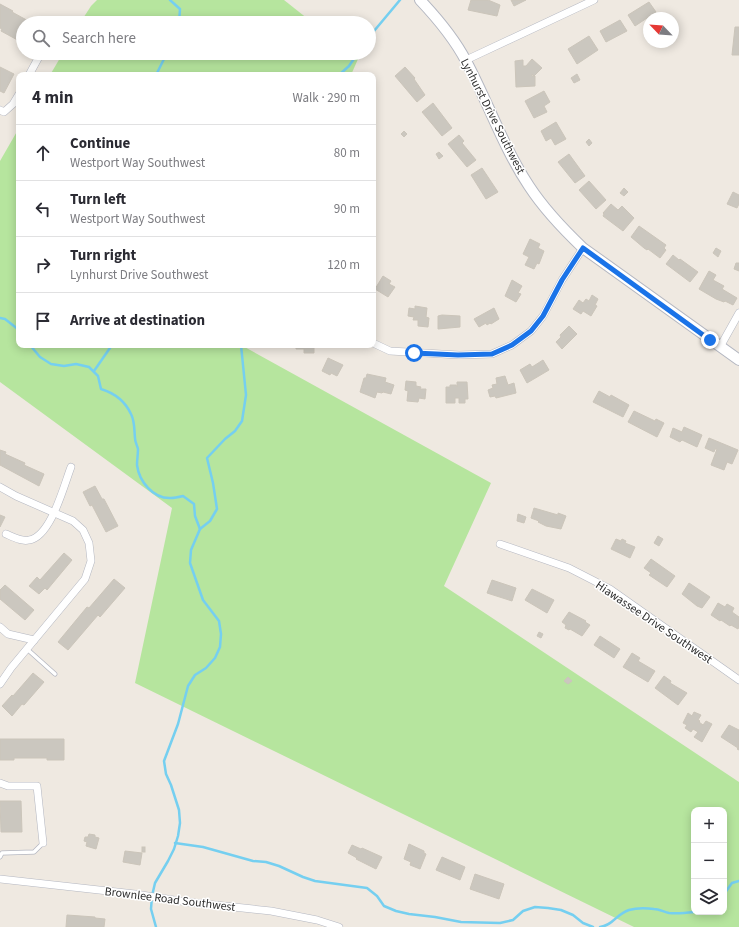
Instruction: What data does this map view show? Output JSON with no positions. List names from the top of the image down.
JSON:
{
  "streets": {
    "street": ["Lynhurst Drive Southwest", "Hiawassee Drive Southwest", "Brownlee Road Southwest"]
  },
  "north": "top left",
  "page": {
    "search": "Search here",
    "heading": ["4 min", "Walk · 290 m"],
    "list": [
      ["Continue", "Westport Way Southwest", "80 m"],
      ["Turn left", "Westport Way Southwest", "90 m"],
      ["Turn right", "Lynhurst Drive Southwest", "120 m"],
      "Arrive at destination"
    ],
    "map_buttons": ["+", "−"]
  }
}
